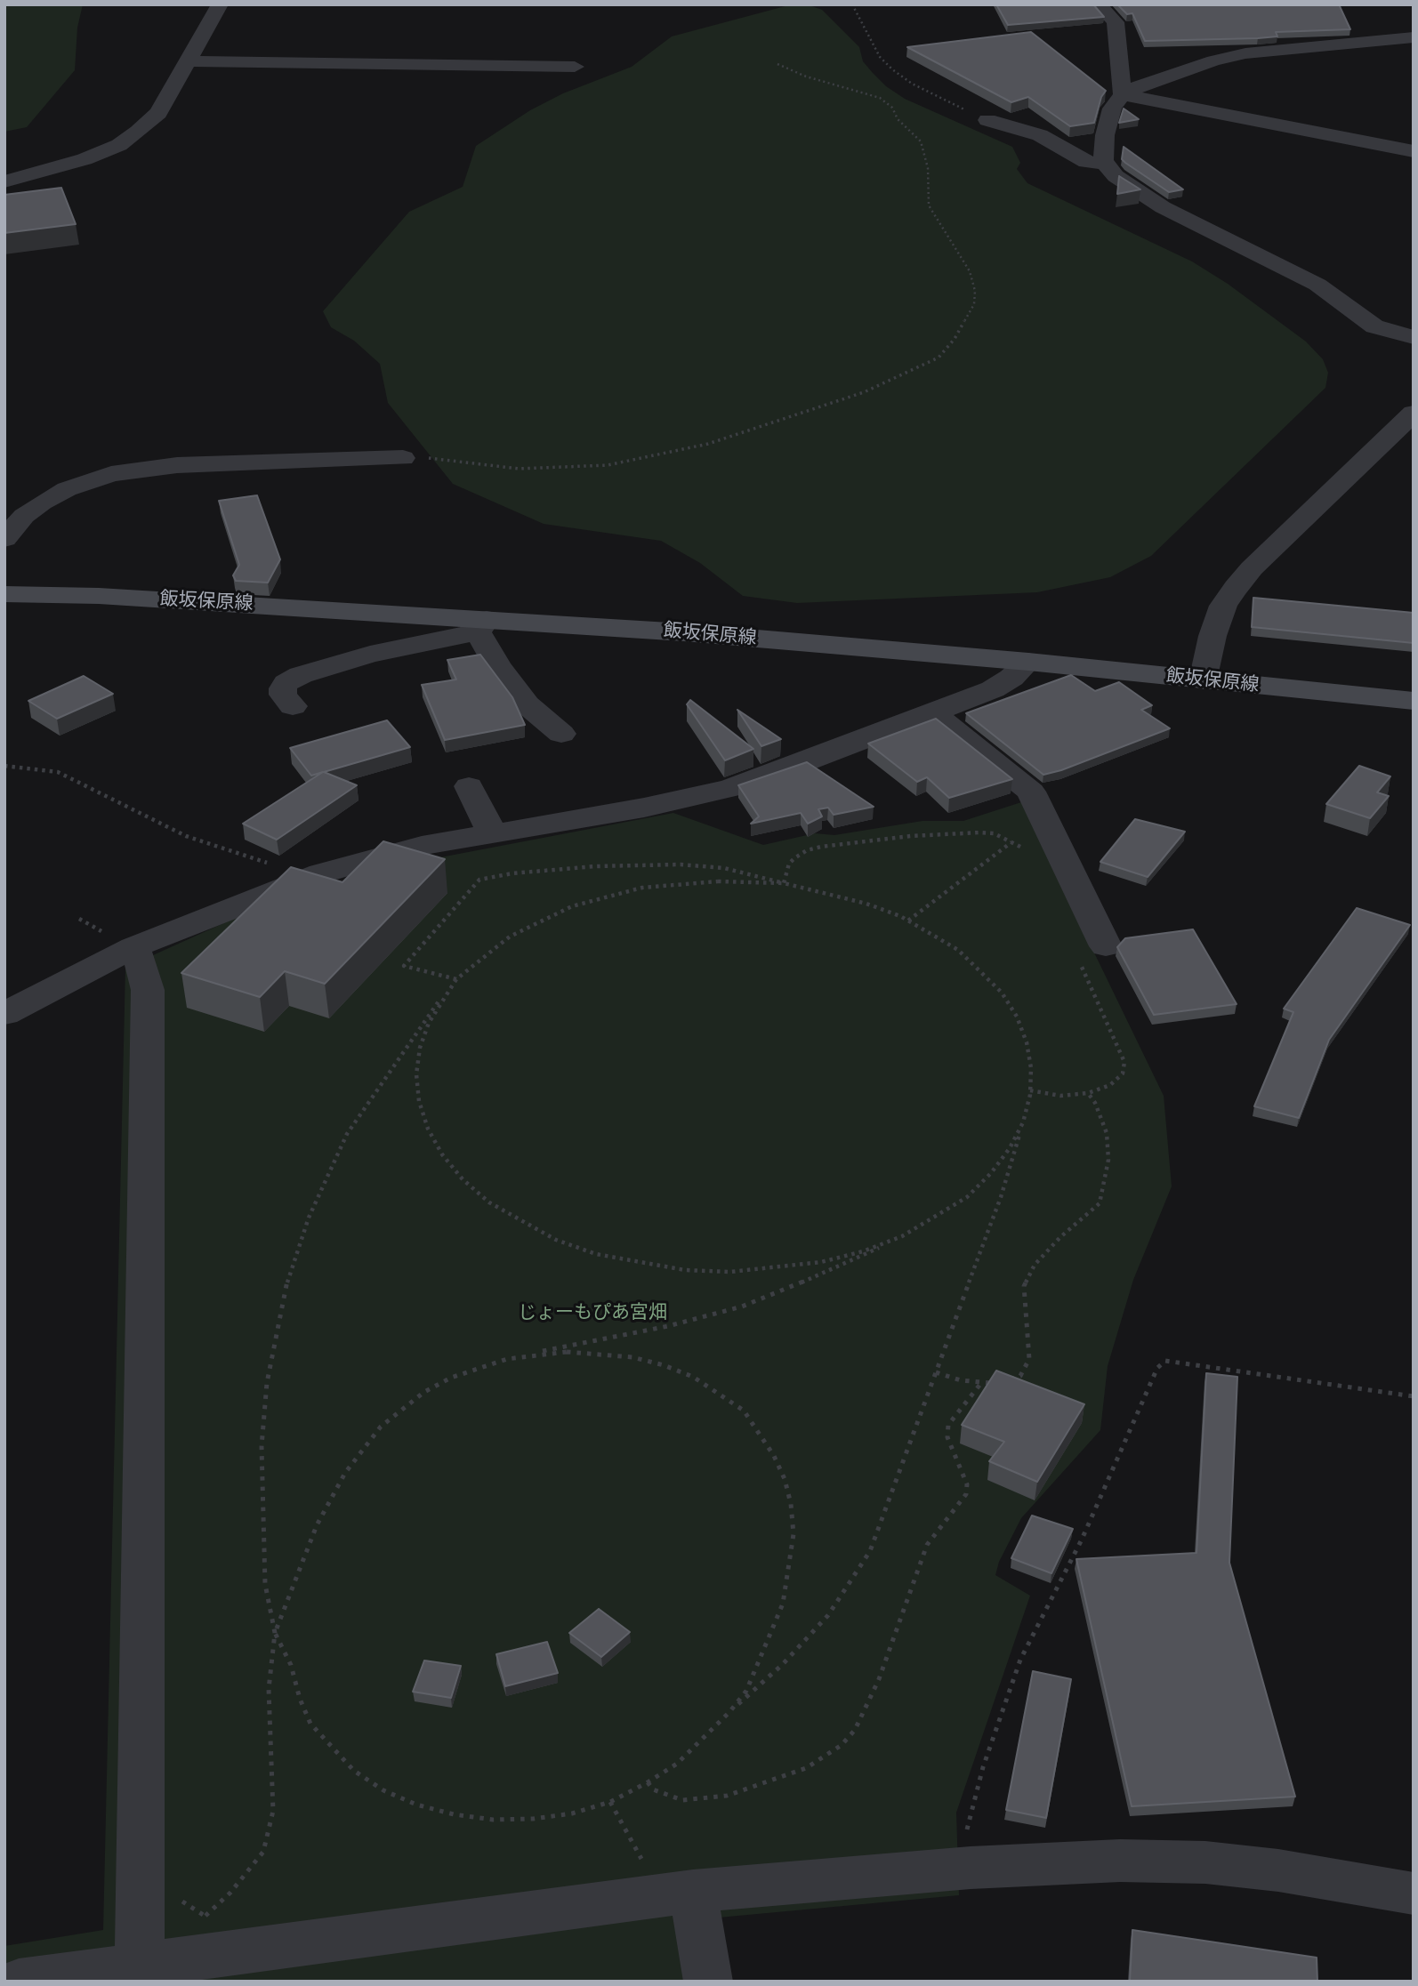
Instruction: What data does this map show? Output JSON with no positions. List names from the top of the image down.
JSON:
{
  "streets": {
    "main road": ["飯坂保原線"]
  },
  "parks": ["じょーもぴあ宮畑"]
}
